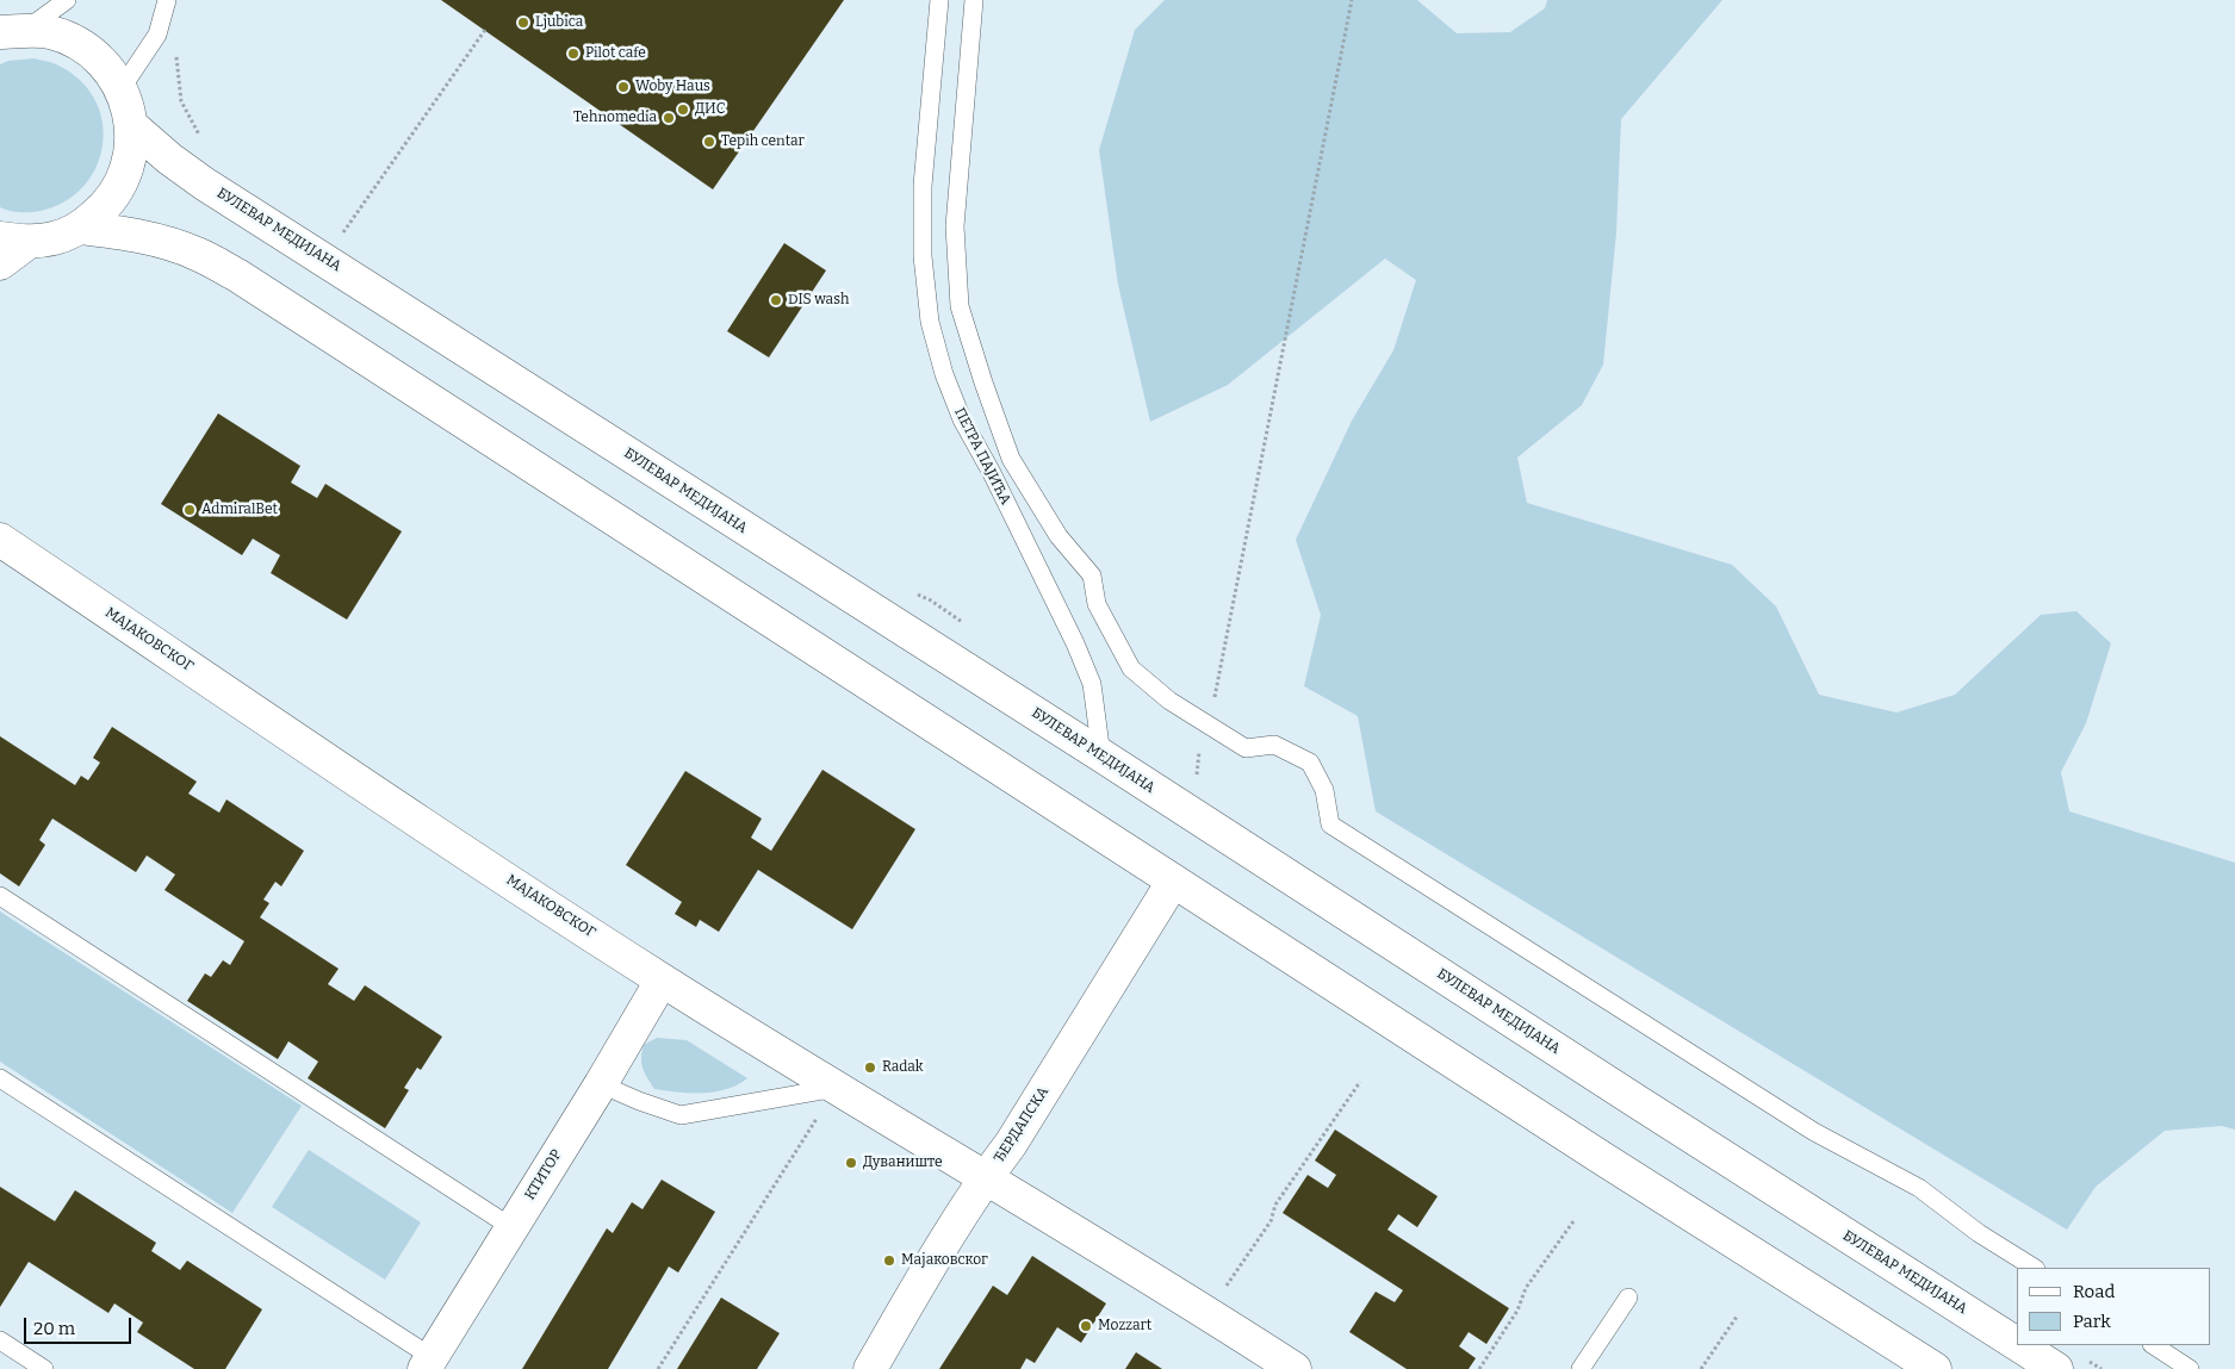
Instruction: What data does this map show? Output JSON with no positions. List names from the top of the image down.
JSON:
{
  "streets": {
    "main road": [
      "БУЛЕВАР МЕДИЈАНА",
      "МАЈАКОВСКОГ",
      "ЂЕРДАПСКА",
      "КТИТОР"
    ],
    "lane": ["ПЕТРА ПАЈИЋА"]
  },
  "crossings": [
    ["БУЛЕВАР МЕДИЈАНА", "ПЕТРА ПАЈИЋА"],
    ["МАЈАКОВСКОГ", "ЂЕРДАПСКА"],
    ["МАЈАКОВСКОГ", "КТИТОР"]
  ],
  "places": [
    "Ljubica",
    "Pilot cafe",
    "Woby Haus",
    "ДИС",
    "Tehnomedia",
    "Tepih centar",
    "DIS wash",
    "AdmiralBet",
    "Radak",
    "Дуваниште",
    "Мајаковског",
    "Mozzart"
  ],
  "legend": ["Road", "Park"],
  "scale_bar": "20 m"
}
